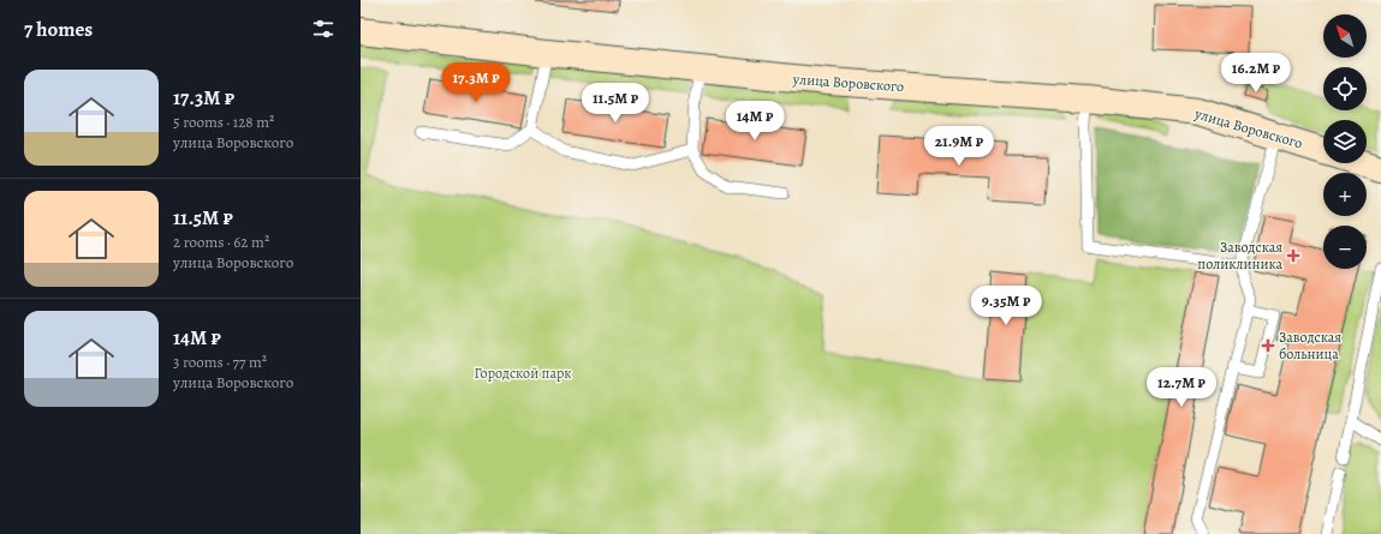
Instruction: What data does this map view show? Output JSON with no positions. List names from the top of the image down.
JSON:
{
  "streets": {
    "street": ["улица Воровского"]
  },
  "parks": ["Городской парк"],
  "places": {
    "health": ["Заводская поликлиника", "Заводская больница"]
  },
  "north": "top left",
  "page": {
    "heading": "7 homes",
    "map_buttons": ["+", "−"],
    "price": [
      "16.2M ₽",
      "17.3M ₽",
      "11.5M ₽",
      "14M ₽",
      "21.9M ₽",
      "9.35M ₽",
      "12.7M ₽"
    ],
    "list": [
      {
        "name": "17.3M ₽",
        "note": "5 rooms · 128 m² · улица Воровского"
      },
      {
        "name": "11.5M ₽",
        "note": "2 rooms · 62 m² · улица Воровского"
      },
      {
        "name": "14M ₽",
        "note": "3 rooms · 77 m² · улица Воровского"
      }
    ]
  }
}
